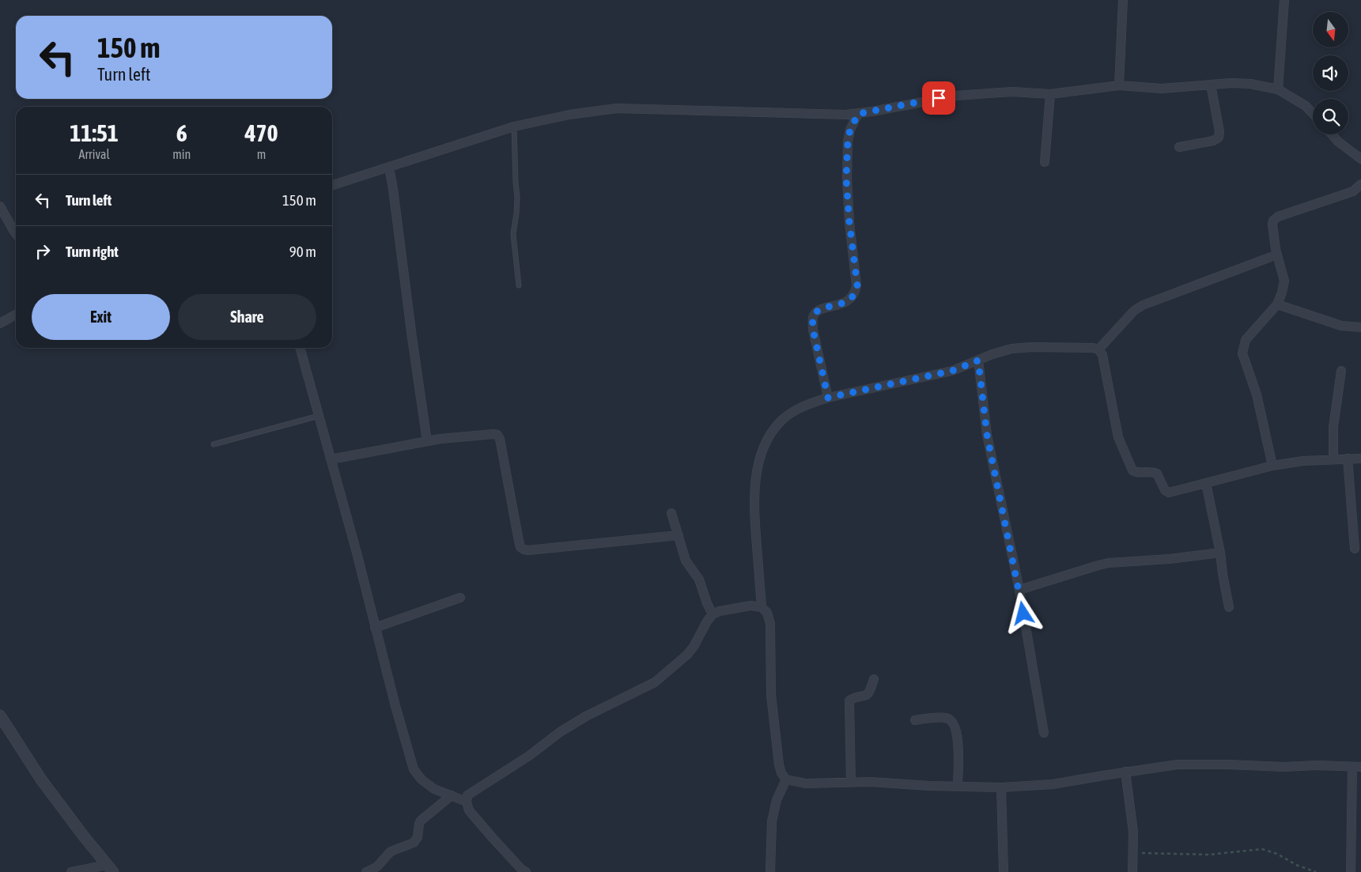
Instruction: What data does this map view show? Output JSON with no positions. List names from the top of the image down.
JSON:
{
  "north": "bottom",
  "page": {
    "turn": ["150 m", "Turn left"],
    "eta": [
      "11:51",
      "Arrival",
      "6",
      "min",
      "470",
      "m"
    ],
    "list": [
      {
        "name": "Turn left",
        "value": "150 m"
      },
      {
        "name": "Turn right",
        "value": "90 m"
      }
    ],
    "buttons": ["Exit", "Share"]
  }
}
